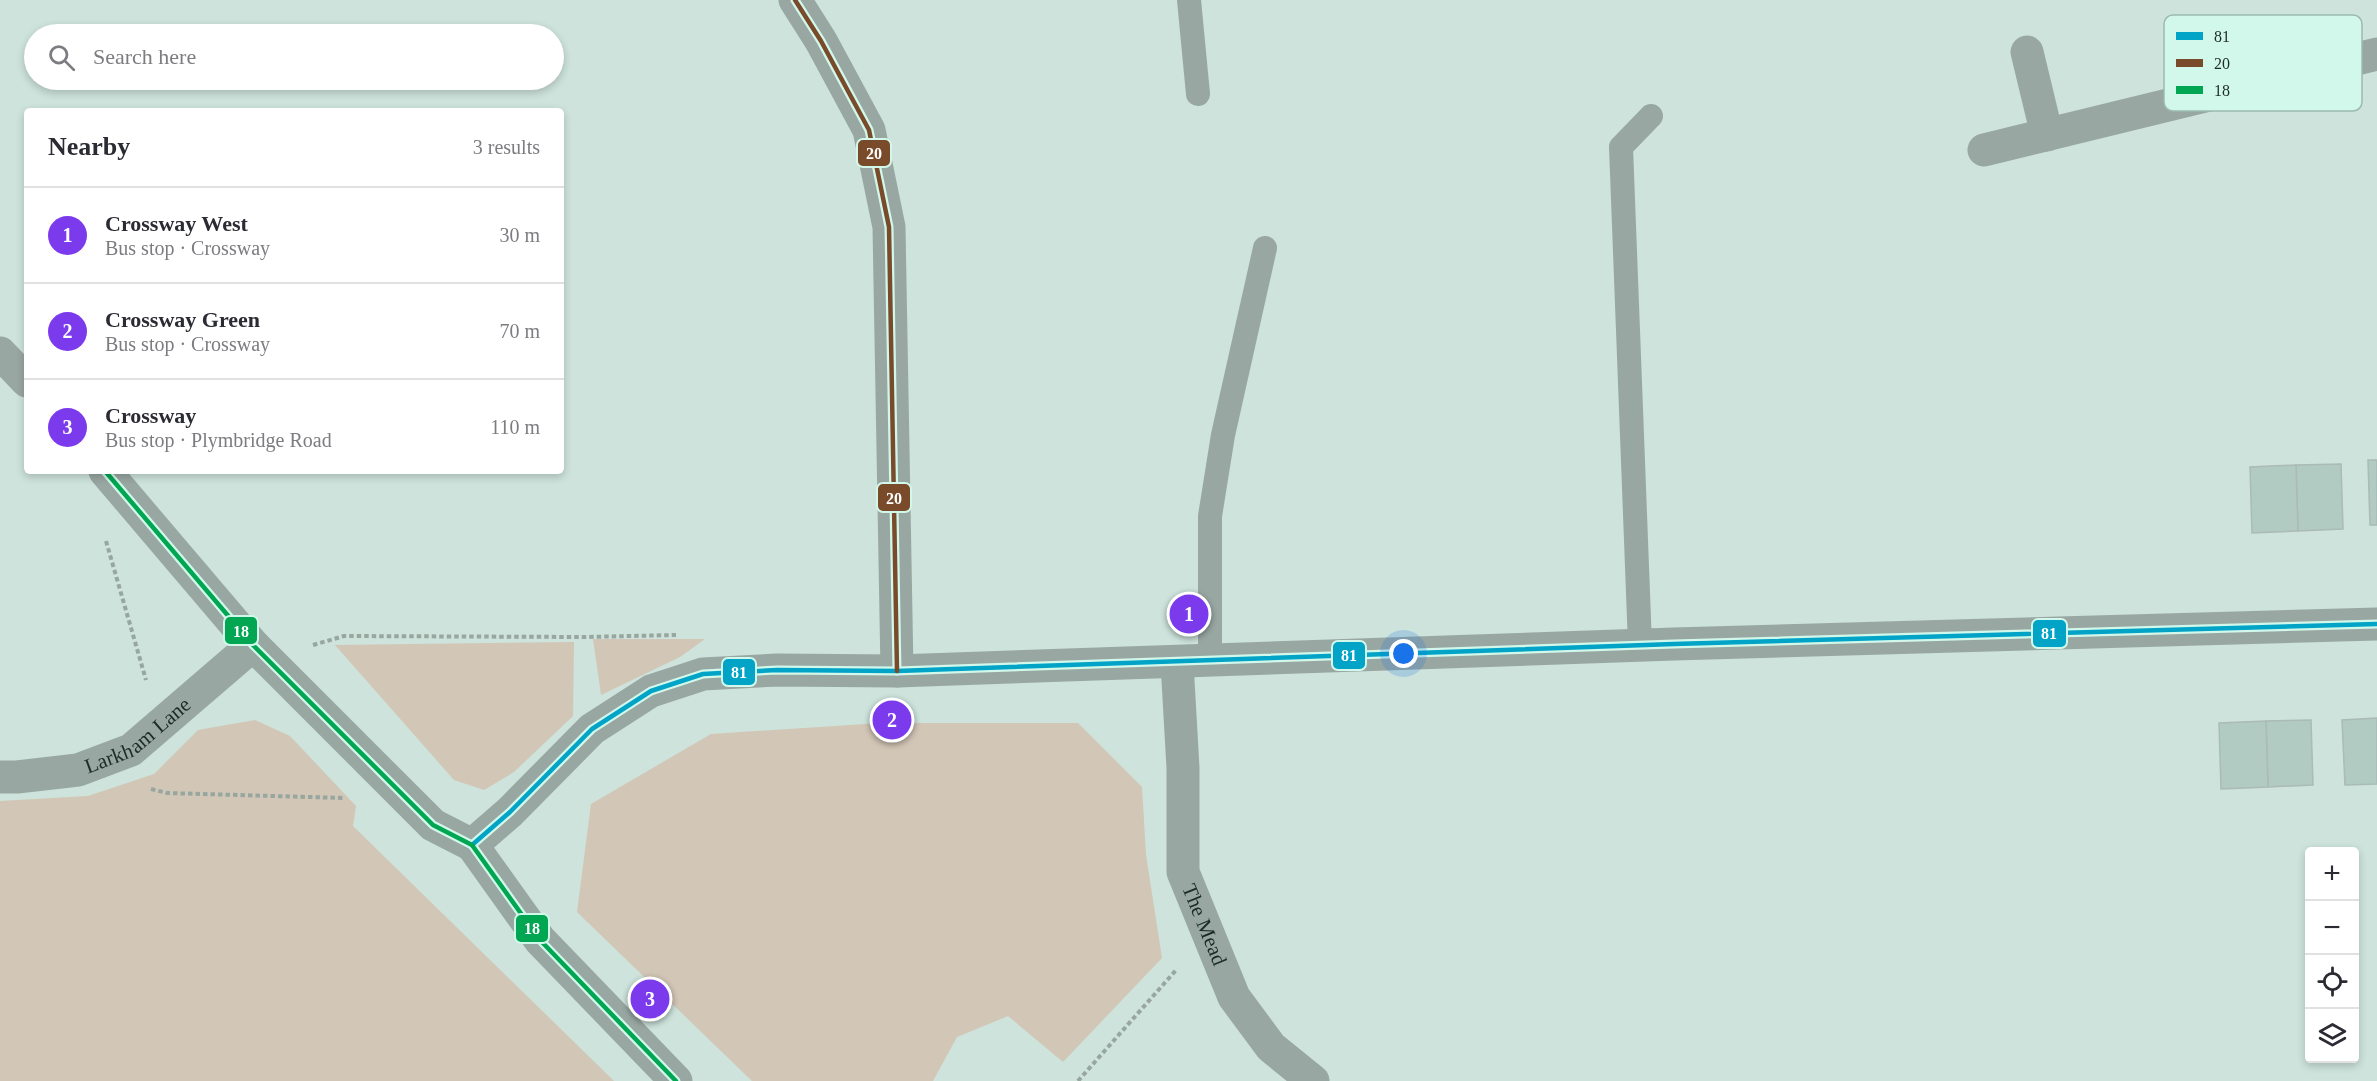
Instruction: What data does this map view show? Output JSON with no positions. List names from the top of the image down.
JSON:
{
  "streets": {
    "street": ["Larkham Lane", "The Mead"]
  },
  "lines": ["transit line 20", "transit line 18", "transit line 81"],
  "legend": ["81", "20", "18"],
  "page": {
    "search": "Search here",
    "heading": ["Nearby", "3 results"],
    "list": [
      {
        "mark": "1",
        "name": "Crossway West",
        "note": "Bus stop · Crossway",
        "value": "30 m"
      },
      {
        "mark": "2",
        "name": "Crossway Green",
        "note": "Bus stop · Crossway",
        "value": "70 m"
      },
      {
        "mark": "3",
        "name": "Crossway",
        "note": "Bus stop · Plymbridge Road",
        "value": "110 m"
      }
    ],
    "pins": ["1", "2", "3"],
    "map_buttons": ["+", "−"]
  }
}
